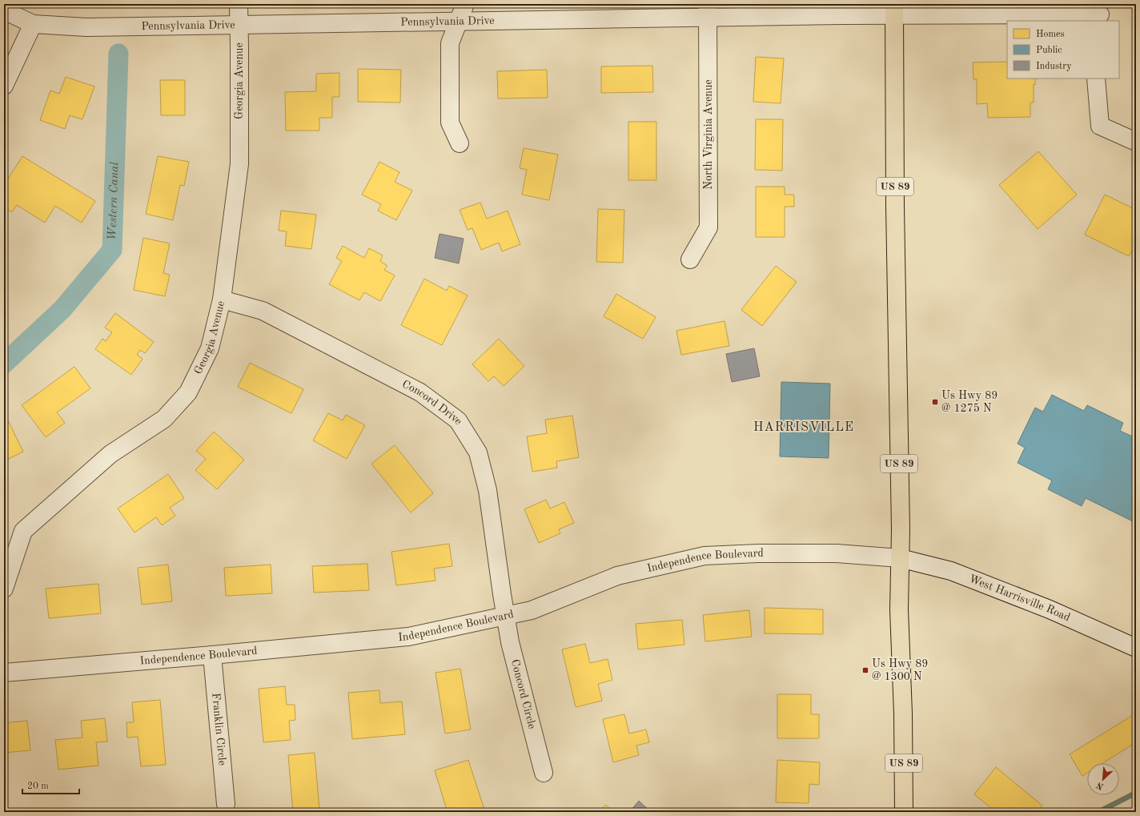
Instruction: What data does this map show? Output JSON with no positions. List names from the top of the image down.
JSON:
{
  "streets": {
    "main road": ["US 89"],
    "street": [
      "Pennsylvania Drive",
      "Georgia Avenue",
      "North Virginia Avenue",
      "Concord Drive",
      "Independence Boulevard",
      "West Harrisville Road",
      "Concord Circle",
      "Franklin Circle"
    ]
  },
  "crossings": [
    ["Pennsylvania Drive", "Georgia Avenue"],
    ["Pennsylvania Drive", "North Virginia Avenue"],
    ["Pennsylvania Drive", "US 89"],
    ["Georgia Avenue", "Concord Drive"],
    ["US 89", "Independence Boulevard"],
    ["US 89", "West Harrisville Road"],
    ["Concord Drive", "Independence Boulevard"],
    ["Concord Drive", "Concord Circle"],
    ["Independence Boulevard", "West Harrisville Road"],
    ["Independence Boulevard", "Concord Circle"],
    ["Independence Boulevard", "Franklin Circle"]
  ],
  "districts": ["HARRISVILLE"],
  "water": ["Western Canal"],
  "places": {
    "transit": ["Us Hwy 89 @ 1275 N", "Us Hwy 89 @ 1300 N"]
  },
  "legend": ["Homes", "Public", "Industry"],
  "scale_bar": "20 m",
  "north": "bottom left"
}
